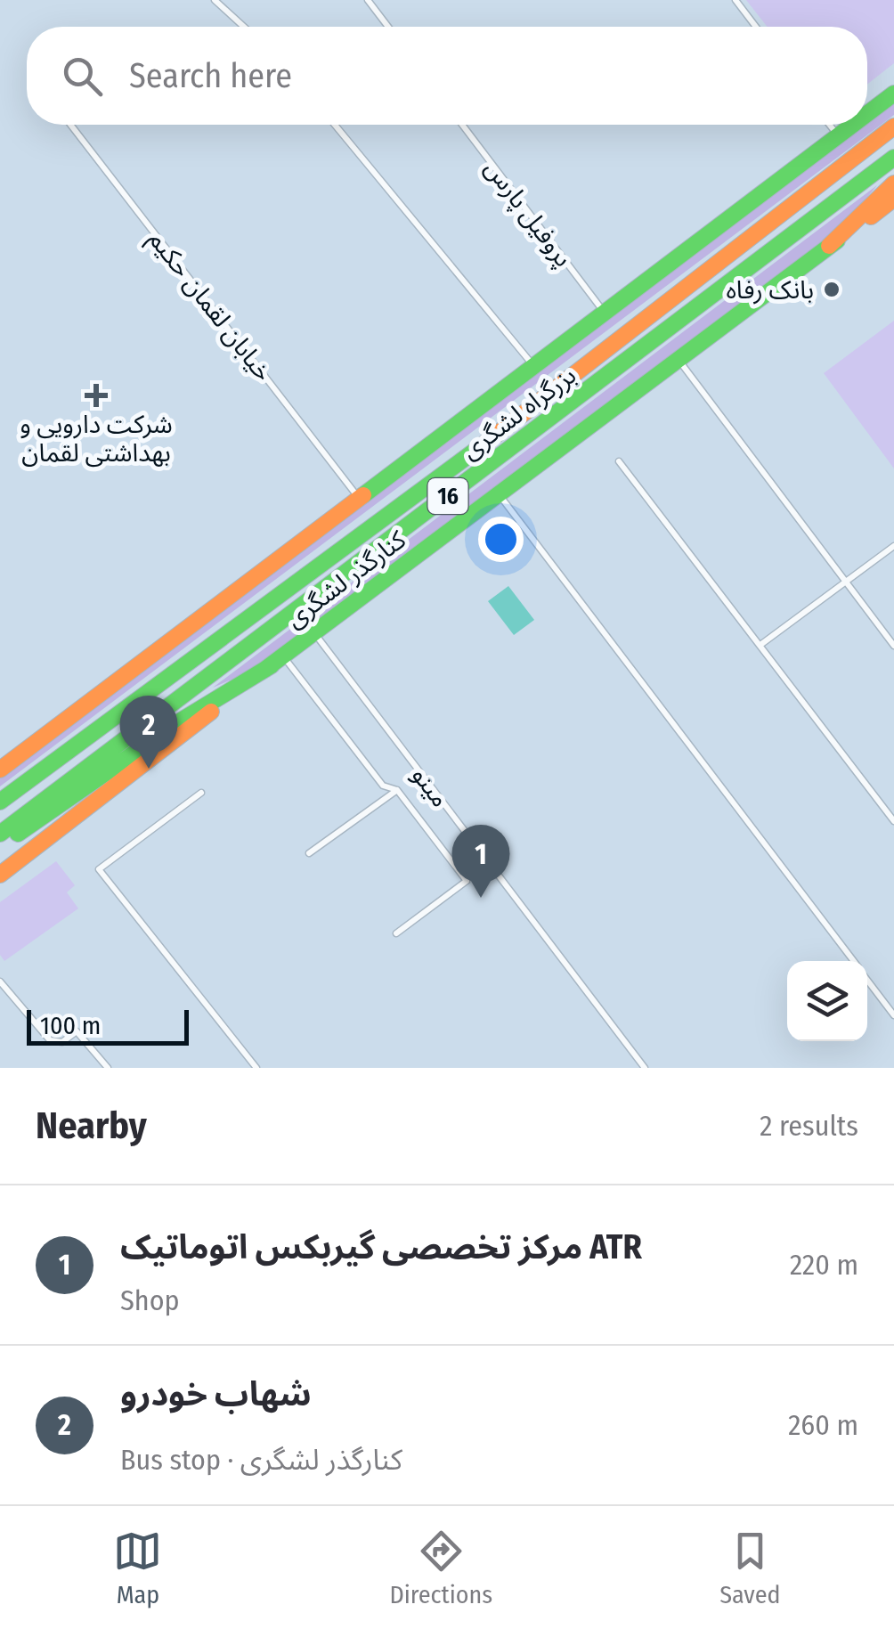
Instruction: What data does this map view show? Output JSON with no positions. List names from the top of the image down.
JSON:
{
  "streets": {
    "main road": ["بزرگراه لشگری", "16", "کنارگذر لشگری"],
    "lane": ["پروفیل پارس", "خیابان لقمان حکیم", "مینو"]
  },
  "crossings": [
    ["کنارگذر لشگری", "مینو"]
  ],
  "places": {
    "other": ["بانک رفاه"],
    "health": ["شرکت دارویی و بهداشتی لقمان"]
  },
  "scale_bar": "100 m",
  "page": {
    "search": "Search here",
    "pins": ["2", "1"],
    "scale": "100 m",
    "heading": ["Nearby", "2 results"],
    "list": [
      {
        "mark": "1",
        "name": "مرکز تخصصی گیربکس اتوماتیک ATR",
        "note": "Shop",
        "value": "220 m"
      },
      {
        "mark": "2",
        "name": "شهاب خودرو",
        "note": "Bus stop · کنارگذر لشگری",
        "value": "260 m"
      }
    ],
    "nav": ["Map", "Directions", "Saved"]
  }
}
